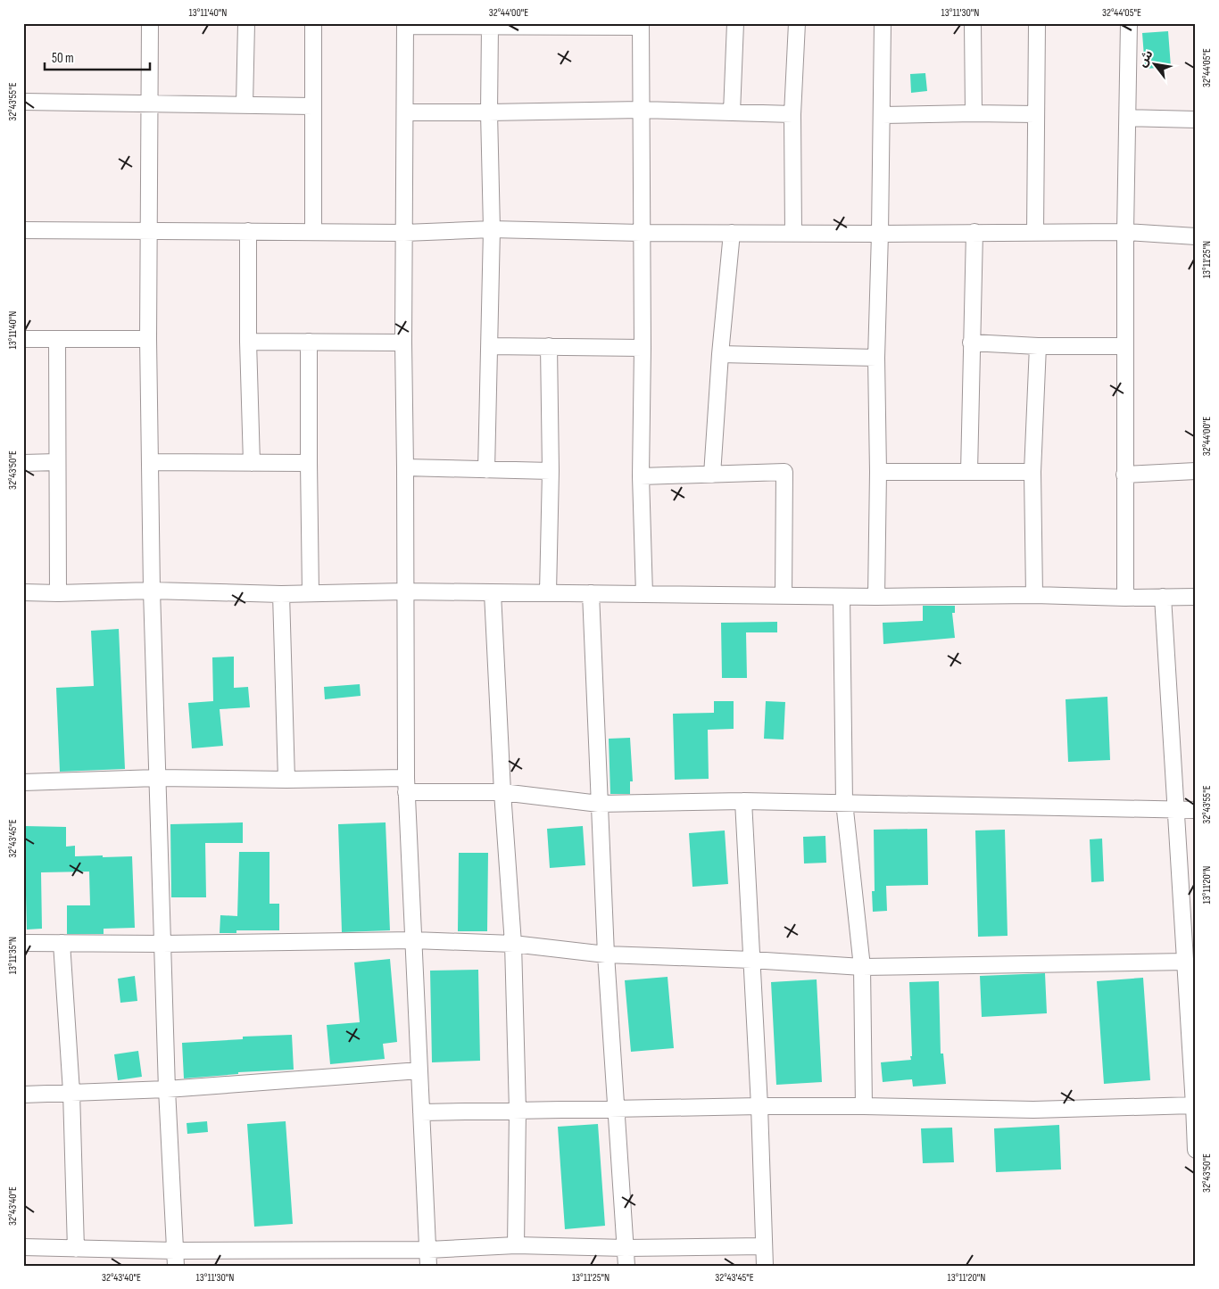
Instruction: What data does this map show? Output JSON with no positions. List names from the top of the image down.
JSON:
{
  "scale_bar": "50 m",
  "north": "top left",
  "coordinates": [
    "13°11'40\"N",
    "32°44'00\"E",
    "13°11'30\"N",
    "32°44'05\"E",
    "32°43'55\"E",
    "13°11'25\"N",
    "32°43'50\"E",
    "32°43'45\"E",
    "13°11'20\"N",
    "13°11'35\"N",
    "32°43'40\"E"
  ]
}
